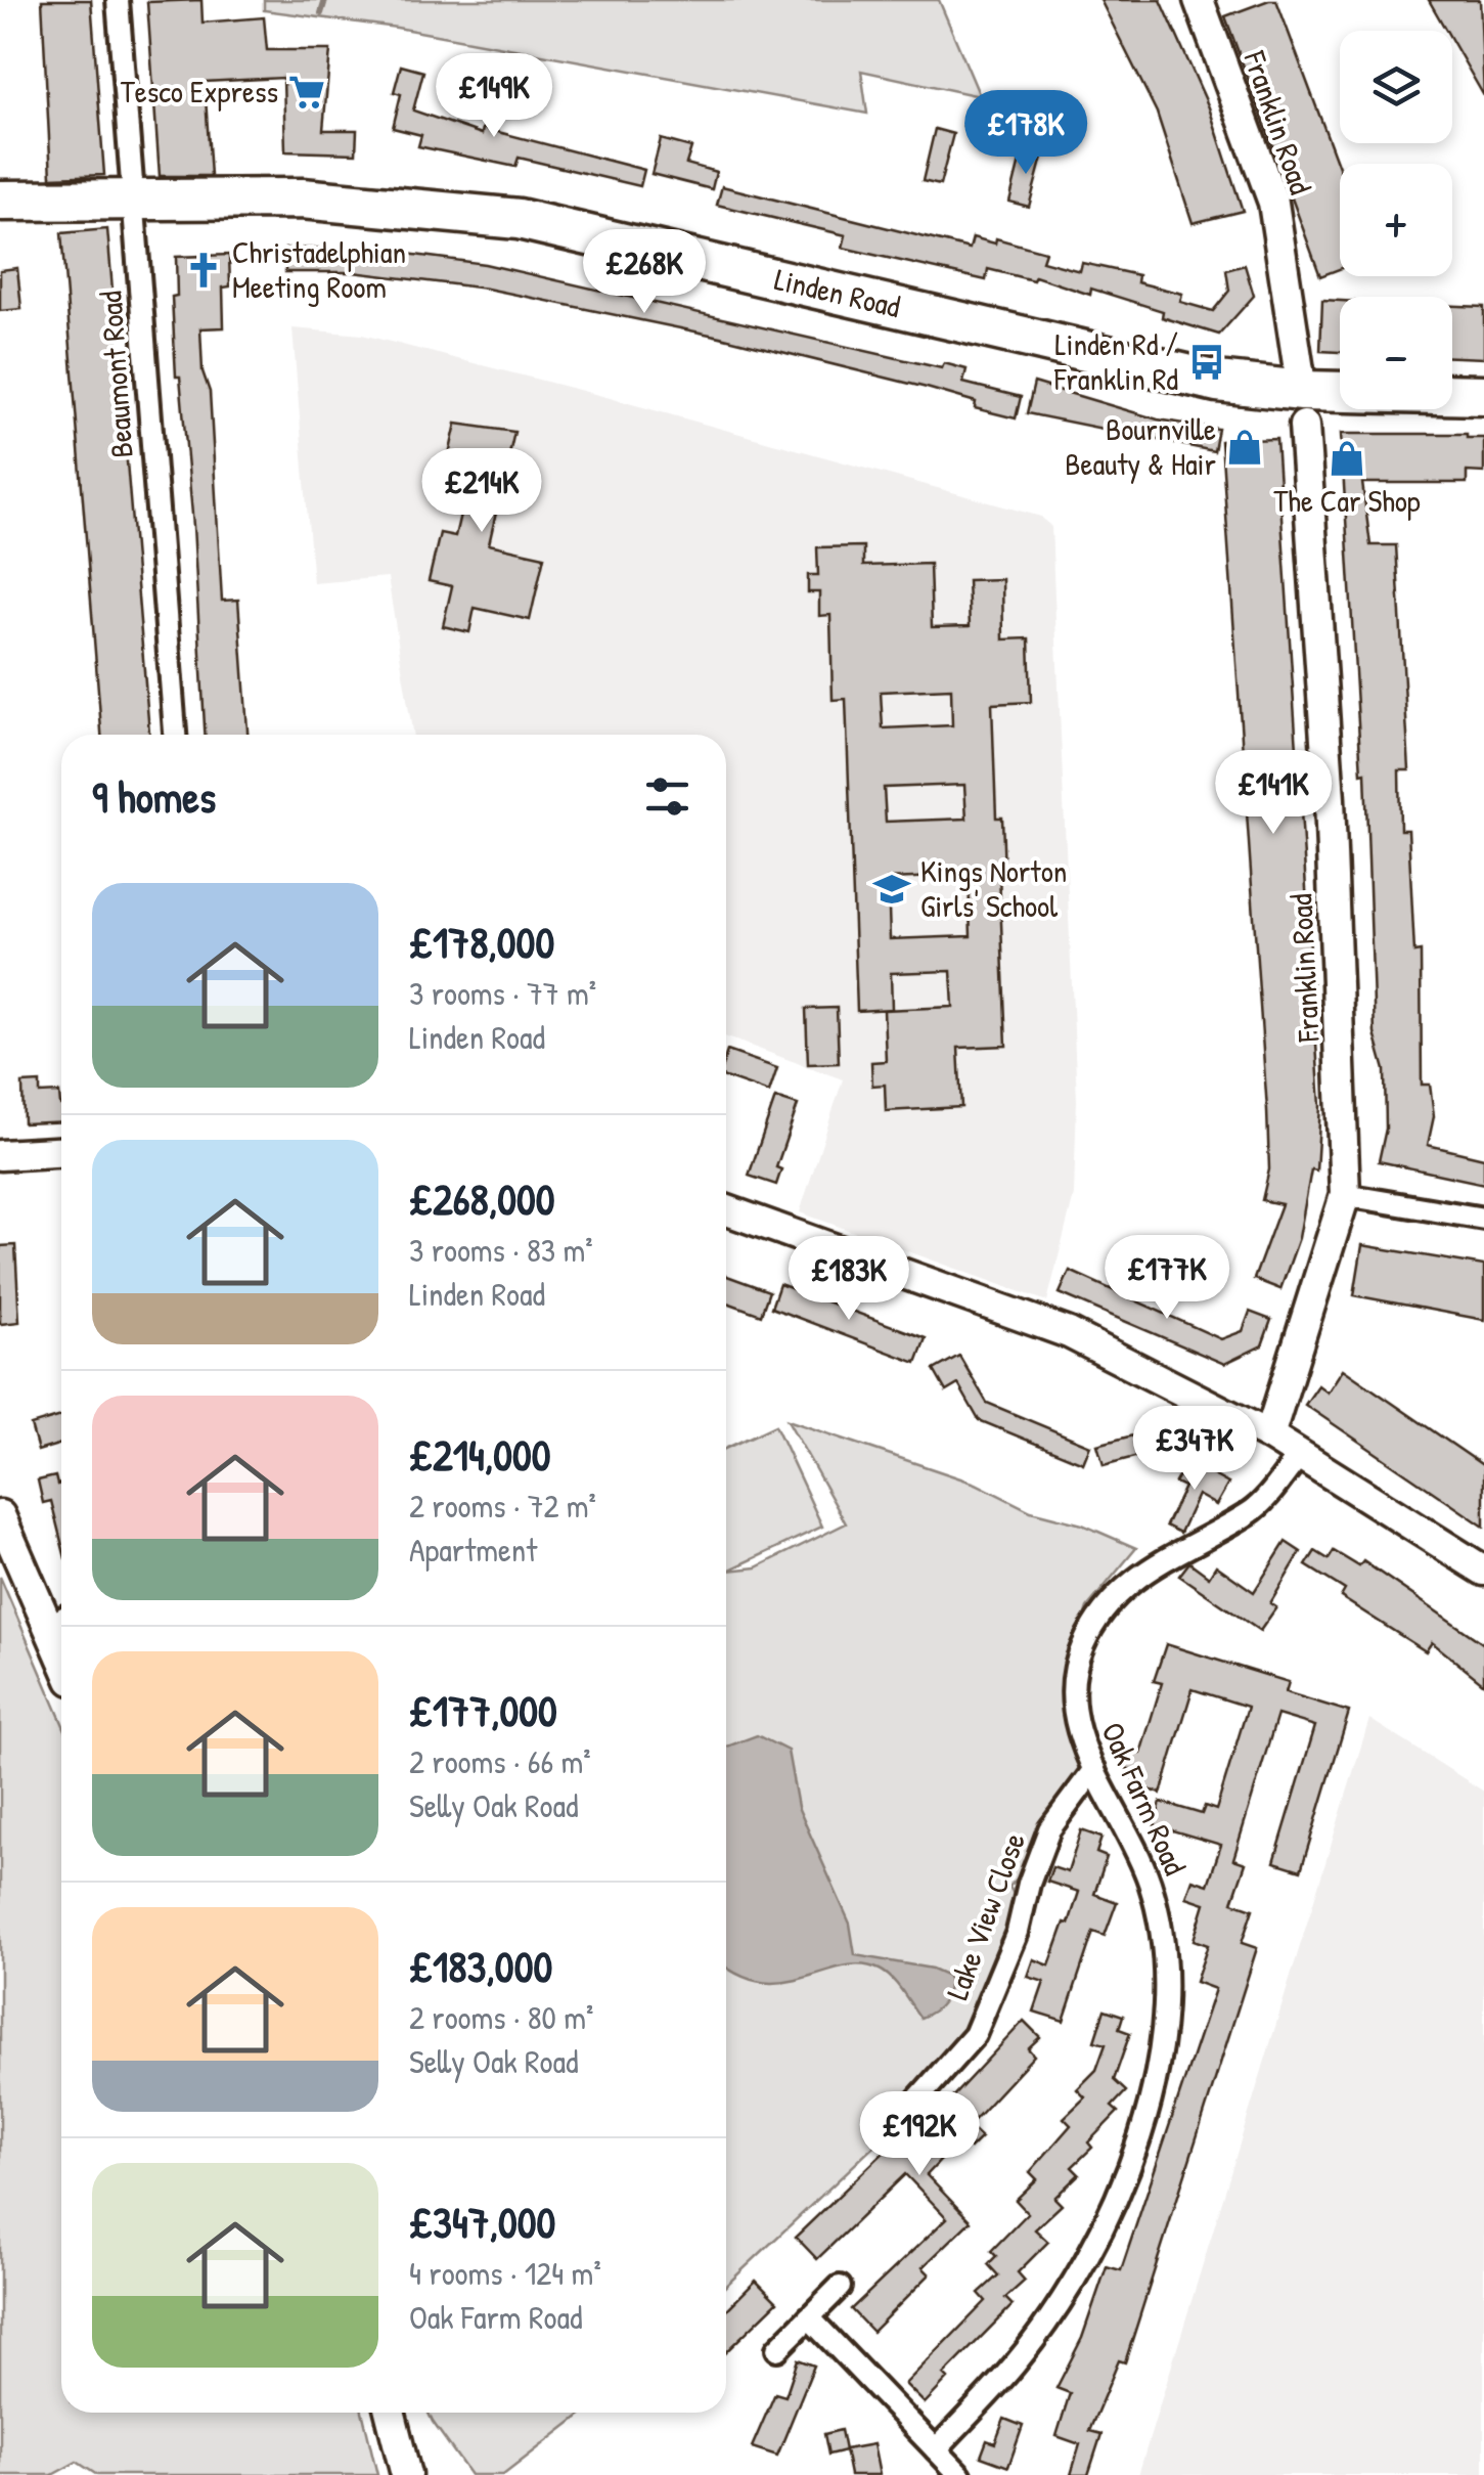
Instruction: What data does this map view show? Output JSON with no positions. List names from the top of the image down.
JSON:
{
  "streets": {
    "highway": ["Linden Road"],
    "street": [
      "Franklin Road",
      "Beaumont Road",
      "Oak Farm Road",
      "Lake View Close"
    ]
  },
  "crossings": [
    ["Franklin Road", "Linden Road"],
    ["Linden Road", "Beaumont Road"],
    ["Oak Farm Road", "Lake View Close"]
  ],
  "places": {
    "supermarket": ["Tesco Express"],
    "church": ["Christadelphian Meeting Room"],
    "bus stop": ["Linden Rd / Franklin Rd"],
    "shop": ["Bournville Beauty & Hair", "The Car Shop"],
    "school or university": ["Kings Norton Girls' School"]
  },
  "page": {
    "map_buttons": ["+", "−"],
    "price": [
      "£149K",
      "£178K",
      "£268K",
      "£214K",
      "£141K",
      "£177K",
      "£183K",
      "£347K",
      "£192K"
    ],
    "heading": "9 homes",
    "list": [
      {
        "name": "£178,000",
        "note": "3 rooms · 77 m² · Linden Road"
      },
      {
        "name": "£268,000",
        "note": "3 rooms · 83 m² · Linden Road"
      },
      {
        "name": "£214,000",
        "note": "2 rooms · 72 m² · Apartment"
      },
      {
        "name": "£177,000",
        "note": "2 rooms · 66 m² · Selly Oak Road"
      },
      {
        "name": "£183,000",
        "note": "2 rooms · 80 m² · Selly Oak Road"
      },
      {
        "name": "£347,000",
        "note": "4 rooms · 124 m² · Oak Farm Road"
      }
    ]
  }
}
